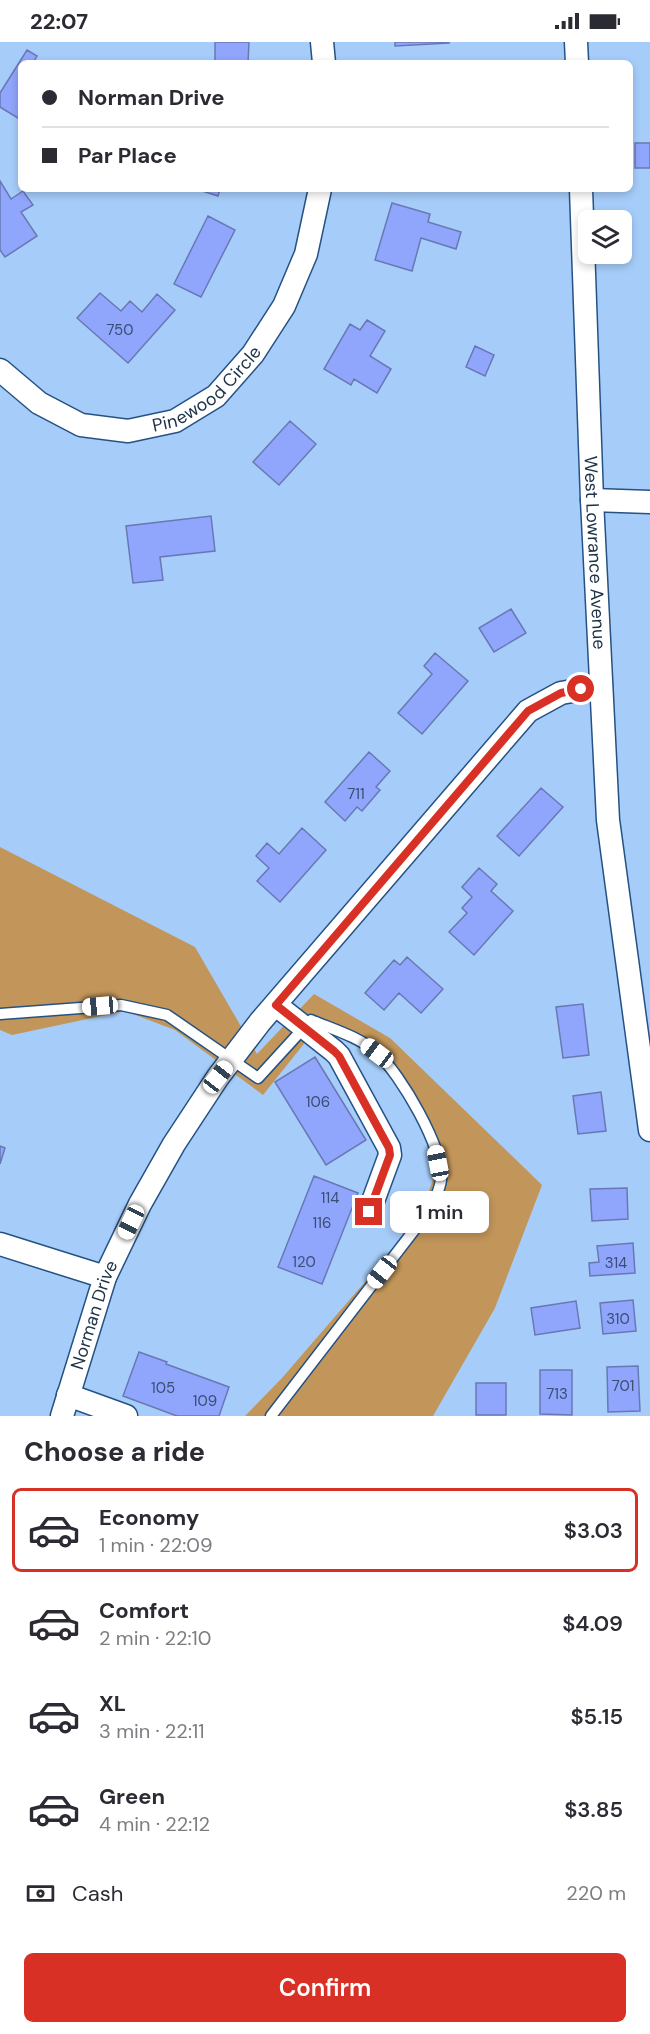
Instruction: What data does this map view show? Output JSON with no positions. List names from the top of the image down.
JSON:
{
  "streets": {
    "street": ["Pinewood Circle", "West Lowrance Avenue", "Norman Drive"]
  },
  "crossings": [
    ["West Lowrance Avenue", "Norman Drive"]
  ],
  "house_numbers": [
    "750",
    "711",
    "106",
    "114",
    "116",
    "120",
    "314",
    "310",
    "701",
    "105",
    "713",
    "109"
  ],
  "page": {
    "status": "22:07",
    "banner": ["Norman Drive", "Par Place"],
    "bubble": "1 min",
    "heading": "Choose a ride",
    "list": [
      {
        "name": "Economy",
        "note": "1 min · 22:09",
        "value": "$3.03"
      },
      {
        "name": "Comfort",
        "note": "2 min · 22:10",
        "value": "$4.09"
      },
      {
        "name": "XL",
        "note": "3 min · 22:11",
        "value": "$5.15"
      },
      {
        "name": "Green",
        "note": "4 min · 22:12",
        "value": "$3.85"
      }
    ],
    "pay": ["Cash", "220 m"],
    "buttons": "Confirm"
  }
}
